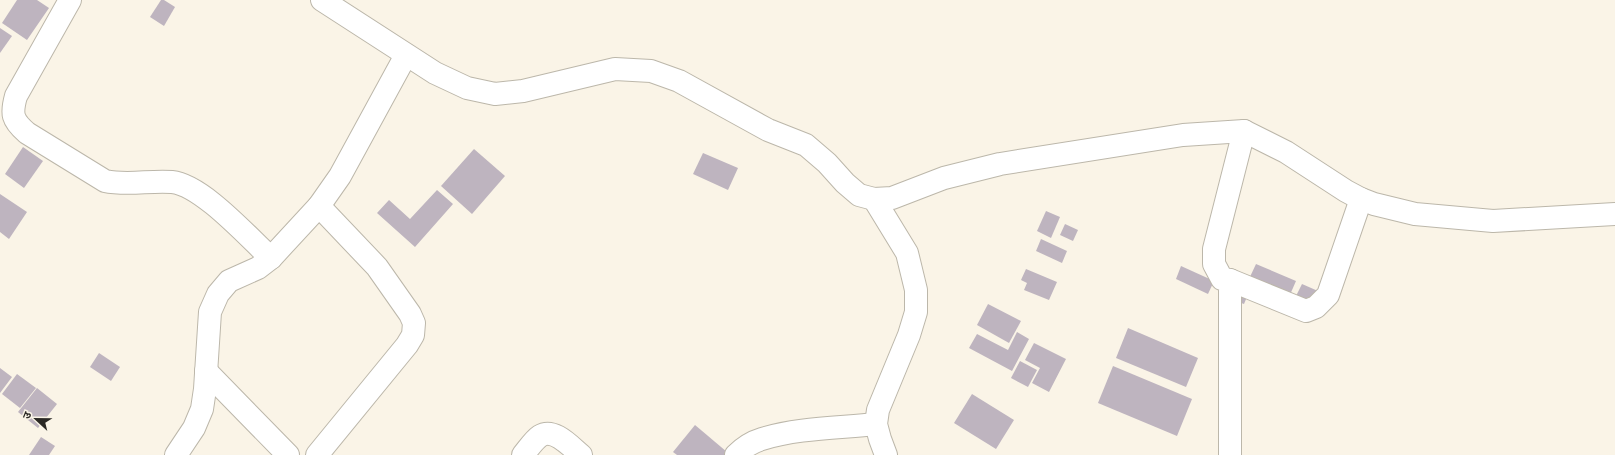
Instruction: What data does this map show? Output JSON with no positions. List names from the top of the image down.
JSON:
{
  "north": "left"
}
